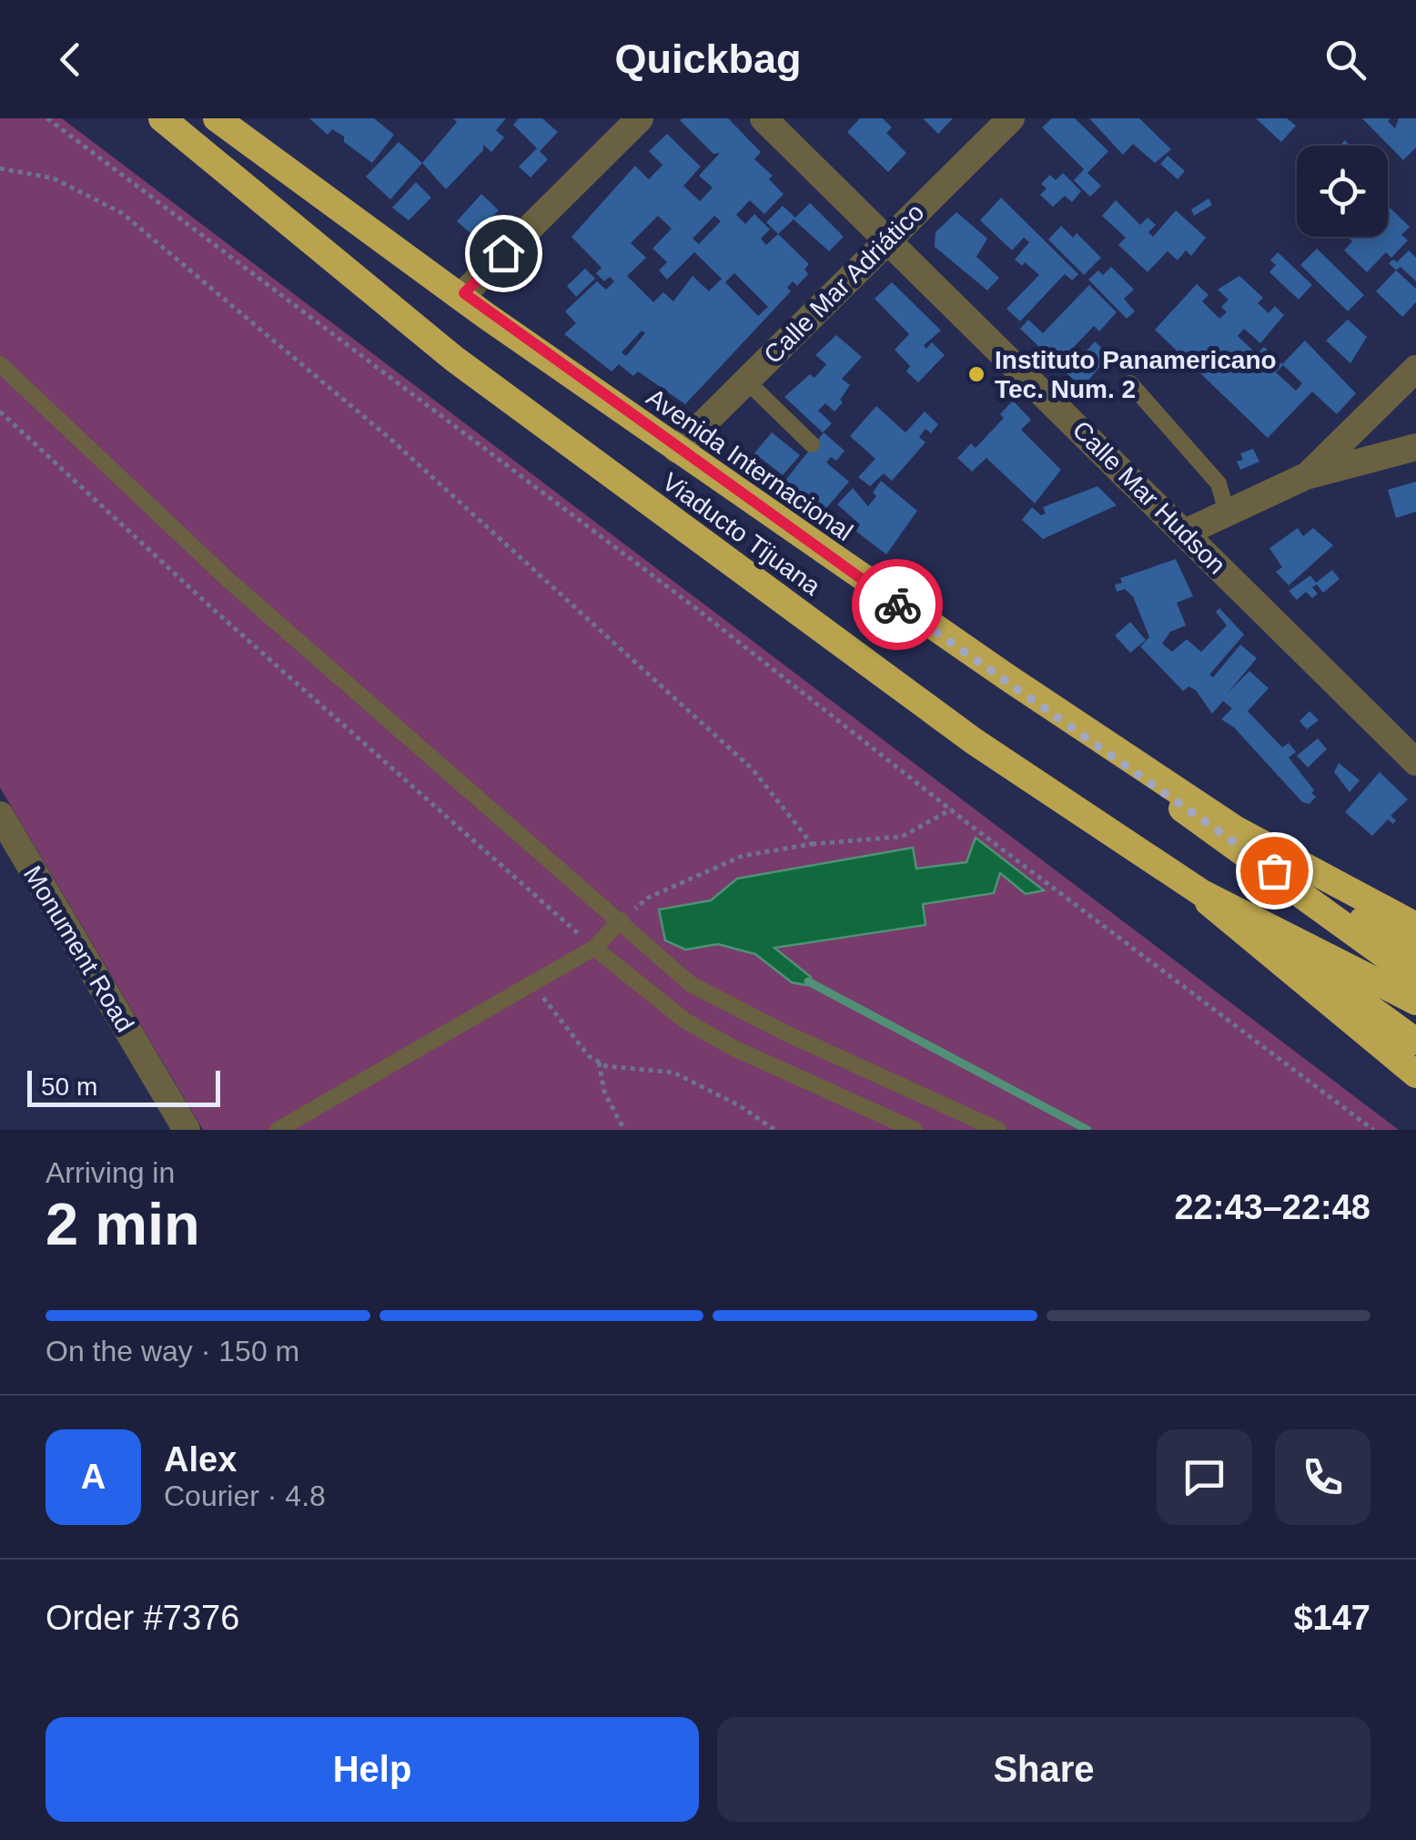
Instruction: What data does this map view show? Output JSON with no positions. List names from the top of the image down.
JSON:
{
  "streets": {
    "highway": ["Avenida Internacional", "Viaducto Tijuana"],
    "street": ["Calle Mar Adriático", "Calle Mar Hudson", "Monument Road"]
  },
  "crossings": [
    ["Calle Mar Adriático", "Avenida Internacional"],
    ["Calle Mar Adriático", "Calle Mar Hudson"]
  ],
  "places": ["Instituto Panamericano Tec. Num. 2"],
  "scale_bar": "50 m",
  "page": {
    "header": "Quickbag",
    "scale": "50 m",
    "heading": ["2 min", "Arriving in", "22:43–22:48"],
    "panel": [
      "Alex",
      "Courier · 4.8",
      "Order #7376",
      "$147"
    ],
    "bar": "On the way · 150 m",
    "round": "A",
    "buttons": ["Help", "Share"]
  }
}
